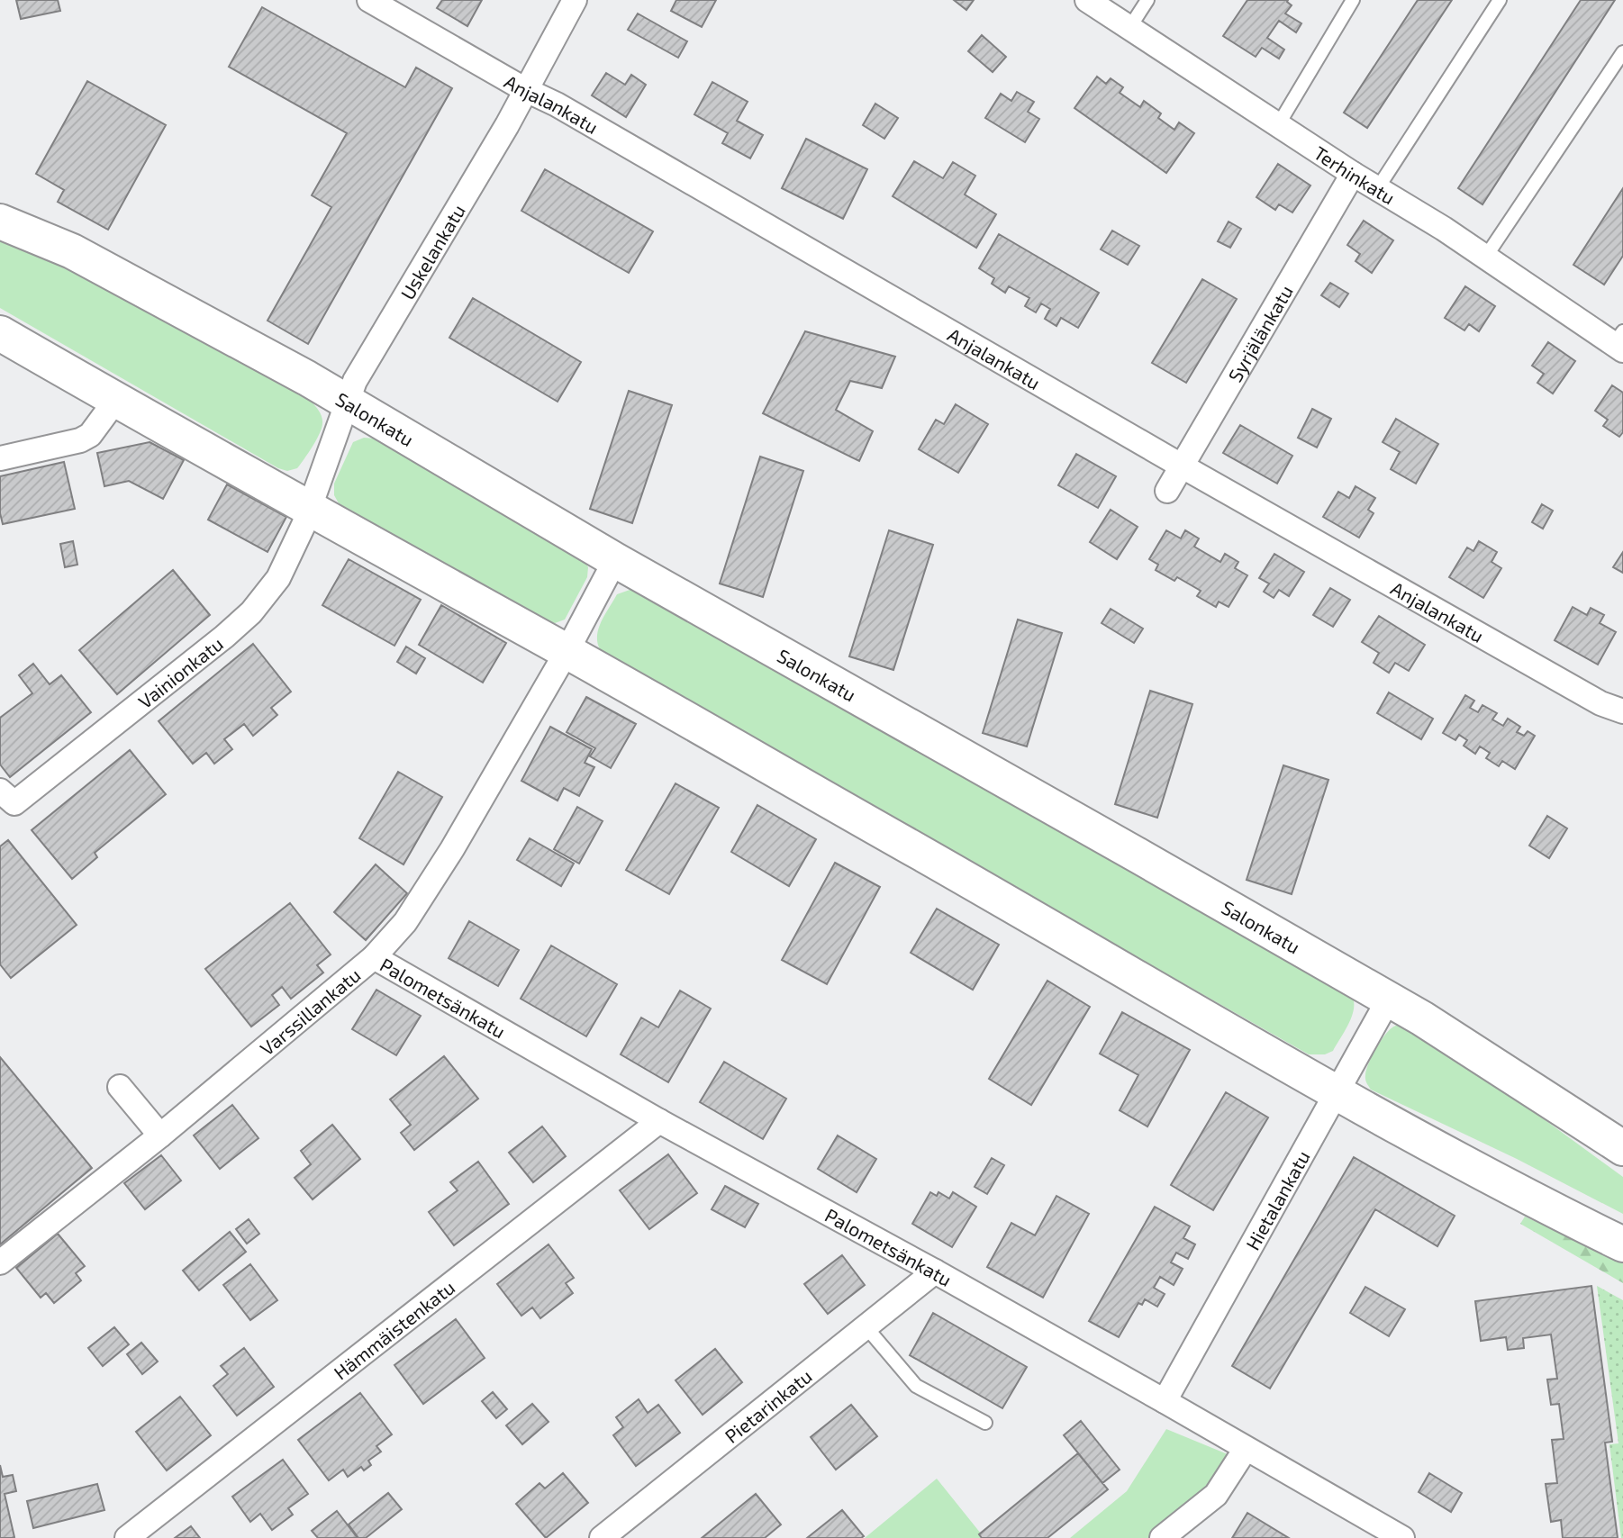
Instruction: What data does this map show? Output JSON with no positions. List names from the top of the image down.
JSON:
{
  "streets": {
    "main road": ["Salonkatu"],
    "street": [
      "Anjalankatu",
      "Terhinkatu",
      "Uskelankatu",
      "Syrjälänkatu",
      "Vainionkatu",
      "Palometsänkatu",
      "Varssillankatu",
      "Hietalankatu",
      "Hämmäistenkatu",
      "Pietarinkatu"
    ]
  },
  "crossings": [
    ["Anjalankatu", "Uskelankatu"],
    ["Anjalankatu", "Syrjälänkatu"],
    ["Terhinkatu", "Syrjälänkatu"],
    ["Uskelankatu", "Salonkatu"],
    ["Uskelankatu", "Vainionkatu"],
    ["Salonkatu", "Varssillankatu"],
    ["Salonkatu", "Hietalankatu"],
    ["Palometsänkatu", "Varssillankatu"],
    ["Palometsänkatu", "Hietalankatu"],
    ["Palometsänkatu", "Hämmäistenkatu"],
    ["Palometsänkatu", "Pietarinkatu"]
  ]
}
